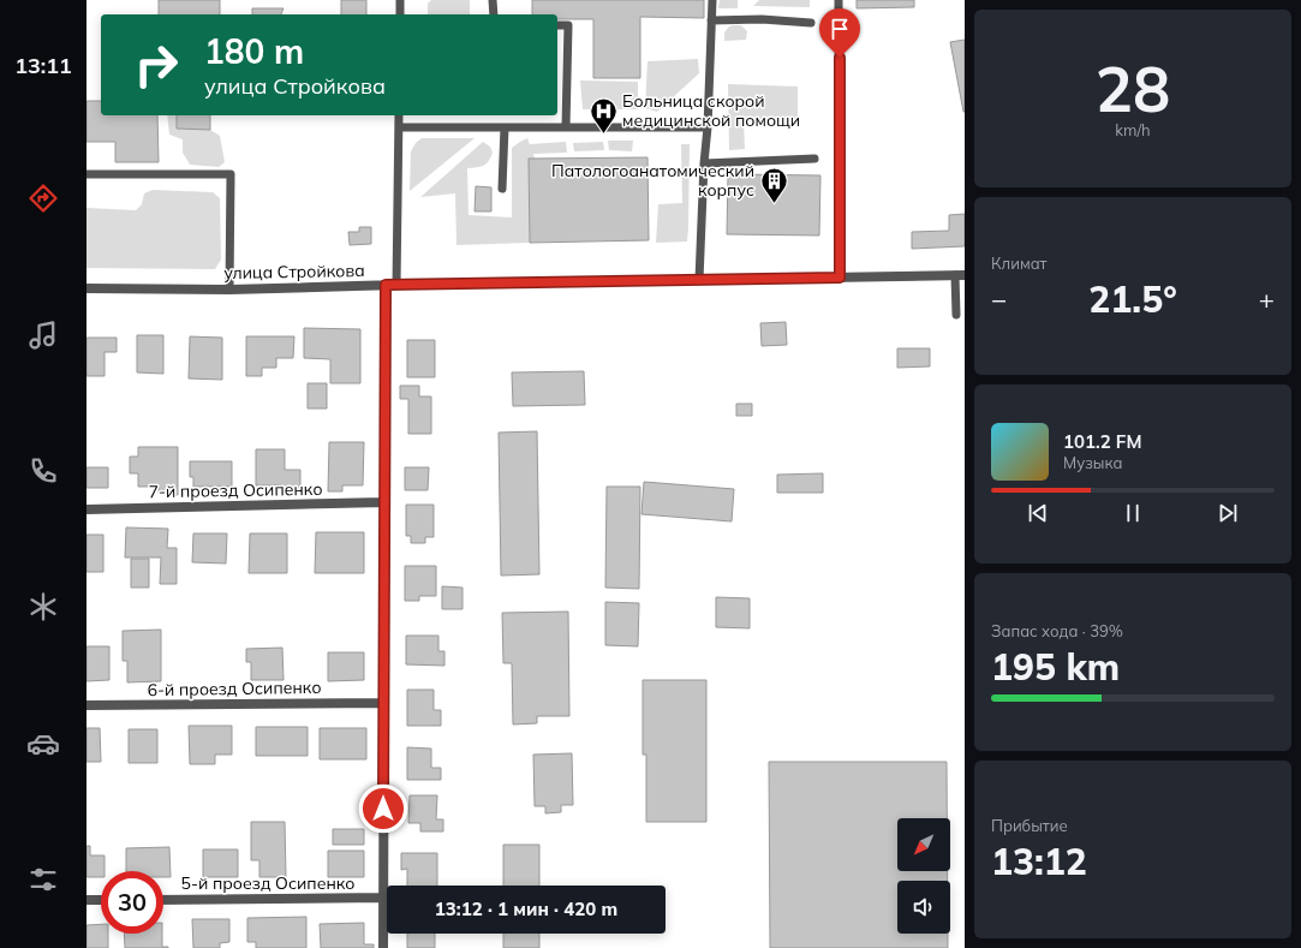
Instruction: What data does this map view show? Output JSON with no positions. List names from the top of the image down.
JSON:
{
  "streets": {
    "street": [
      "улица Стройкова",
      "7-й проезд Осипенко",
      "6-й проезд Осипенко",
      "5-й проезд Осипенко"
    ]
  },
  "places": {
    "hospital": ["Больница скорой медицинской помощи"],
    "building": ["Патологоанатомический корпус"]
  },
  "north": "bottom left",
  "page": {
    "tabs": "13:11",
    "tile": [
      ["28", "km/h"],
      "Климат",
      ["Запас хода · 39%", "195 km"],
      ["Прибытие", "13:12"]
    ],
    "turn": ["180 m", "улица Стройкова"],
    "heat": ["−", "21.5°", "+"],
    "song": ["101.2 FM", "Музыка"],
    "limit": "30",
    "trip": "13:12 · 1 мин · 420 m"
  }
}
